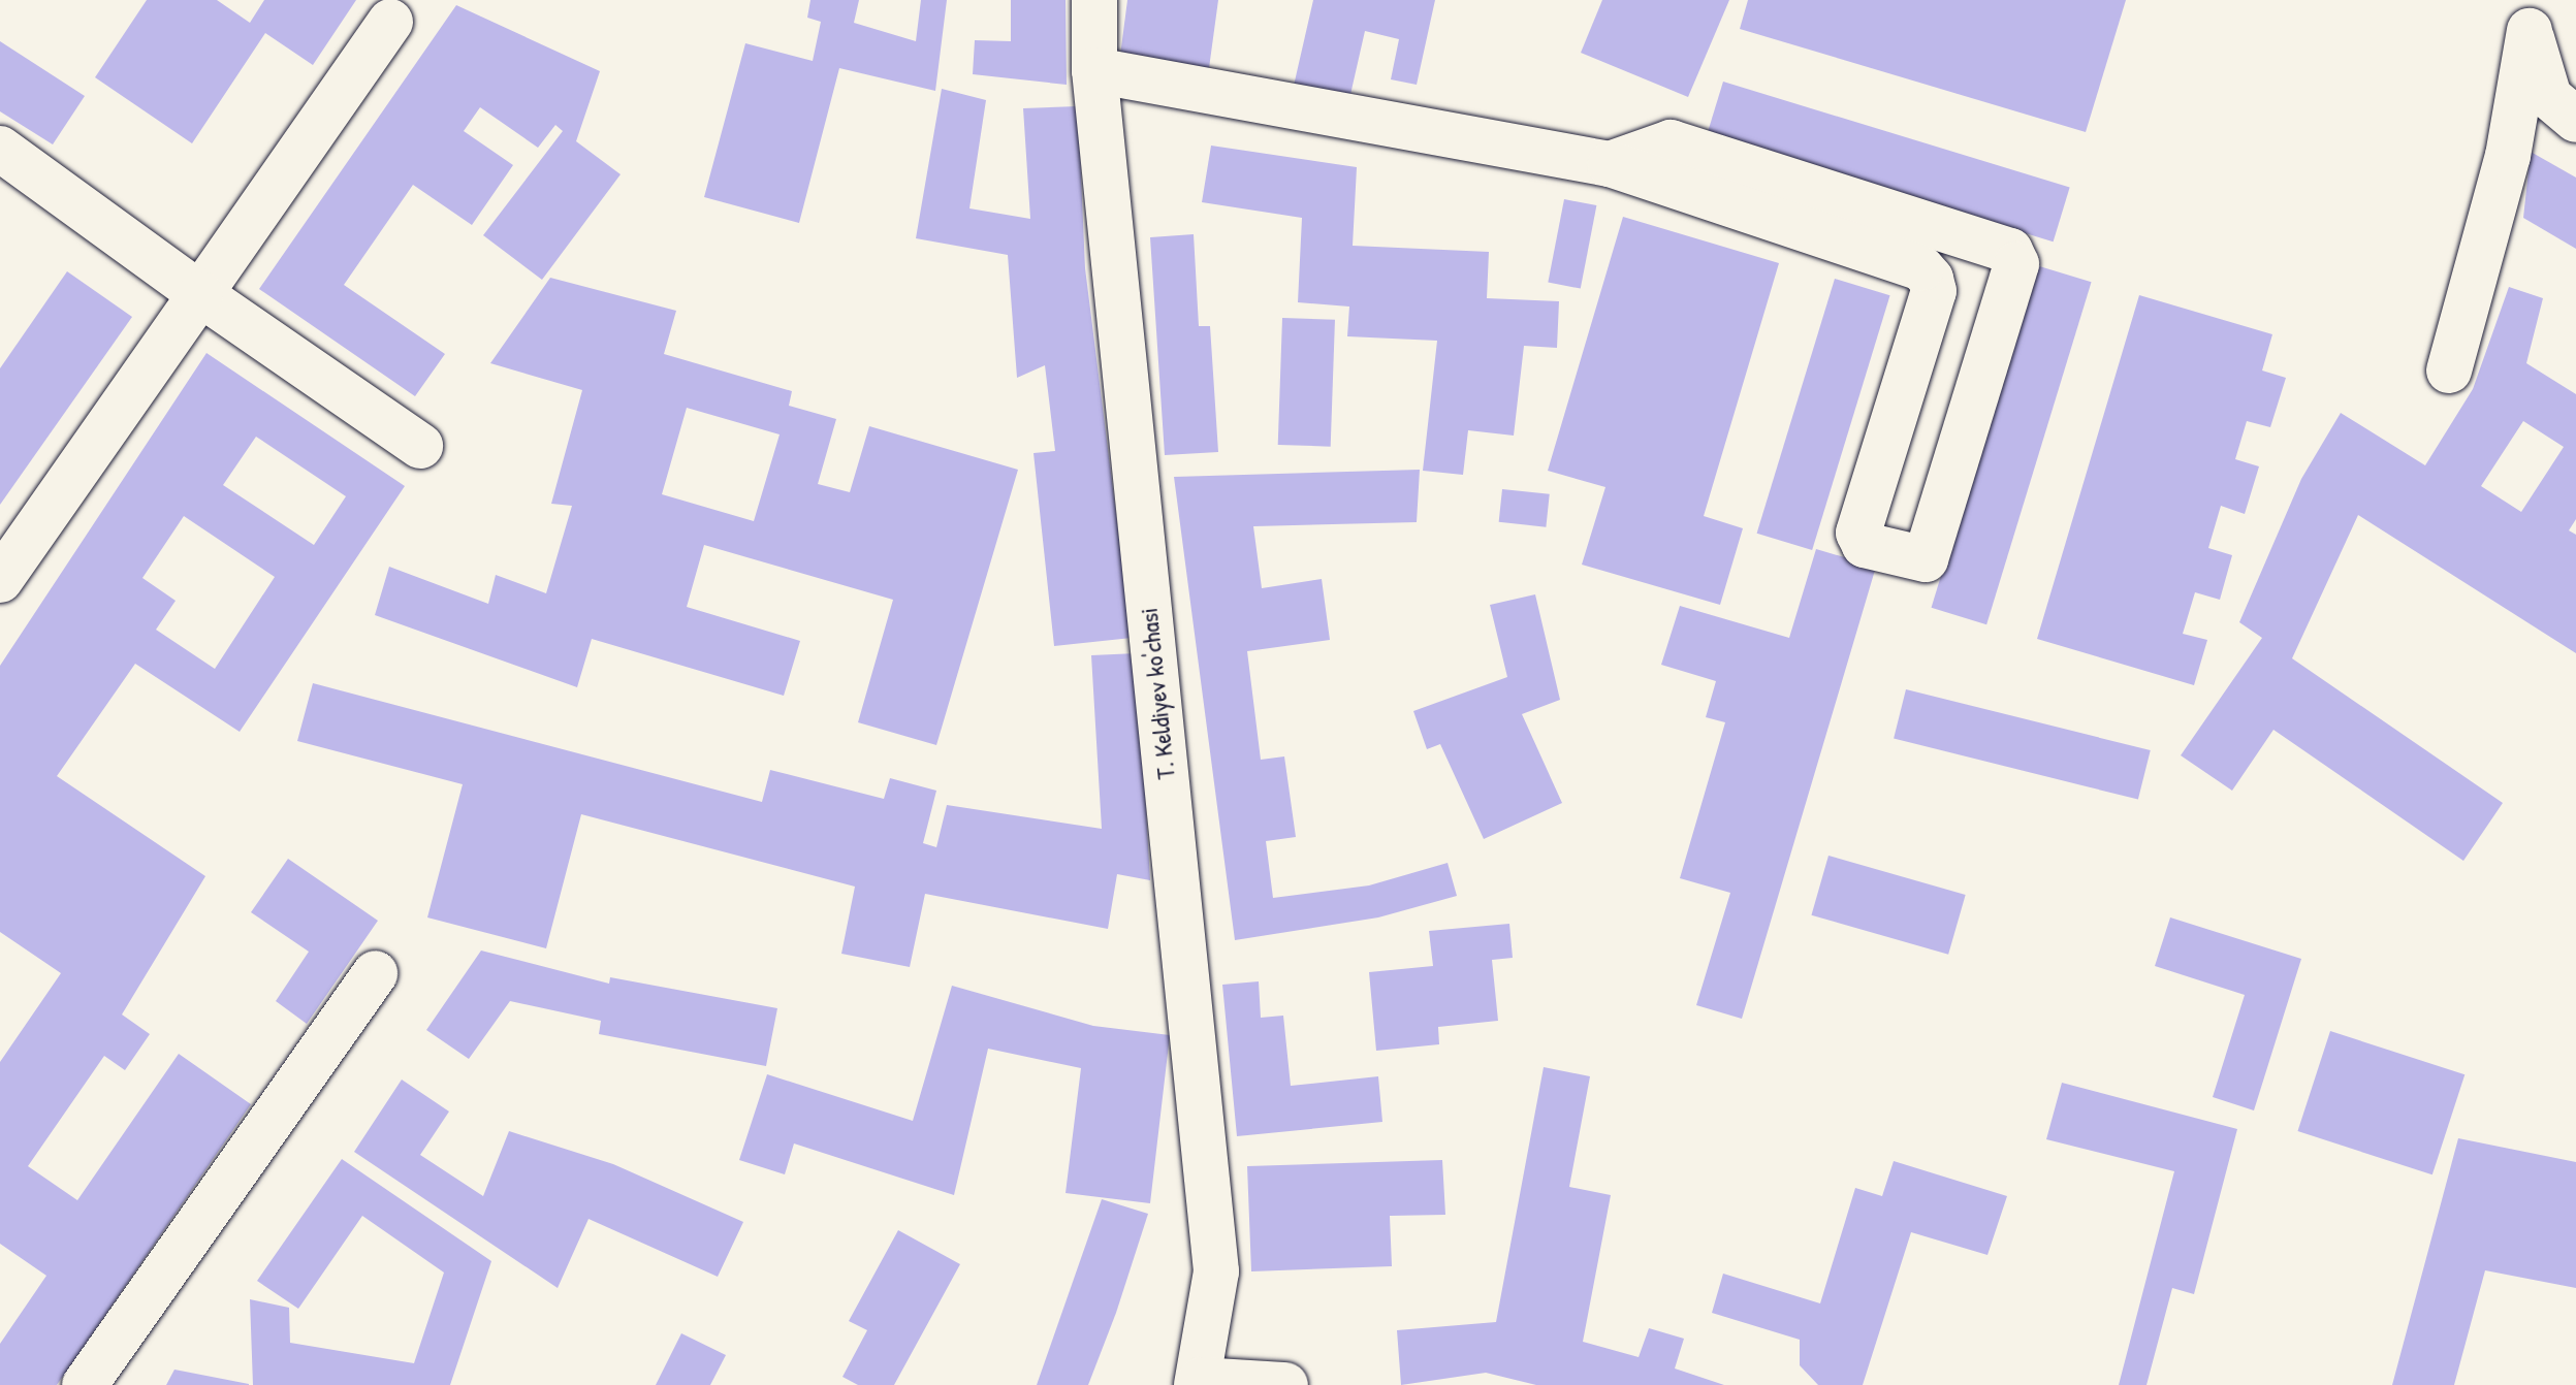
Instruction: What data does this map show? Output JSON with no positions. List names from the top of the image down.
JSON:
{
  "streets": {
    "street": ["T. Keldiyev ko'chasi"]
  }
}
